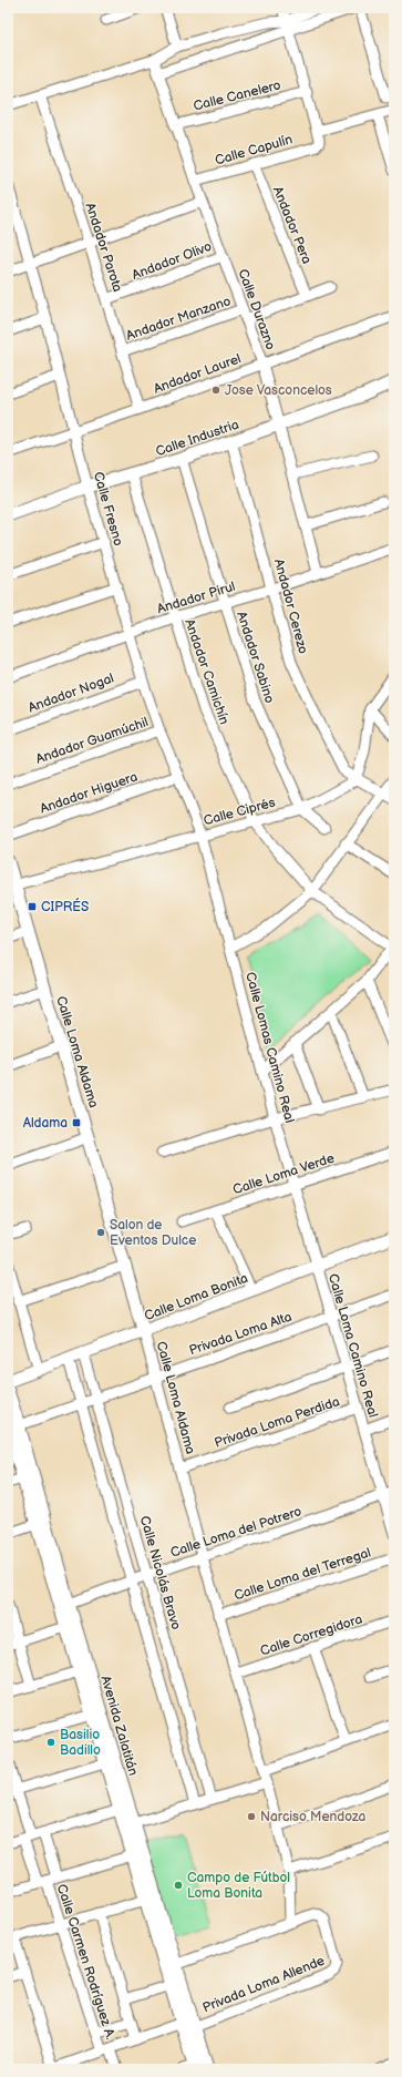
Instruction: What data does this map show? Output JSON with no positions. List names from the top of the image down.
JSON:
{
  "streets": {
    "street": [
      "Calle Canelero",
      "Calle Capulín",
      "Andador Pera",
      "Andador Parota",
      "Andador Olivo",
      "Calle Durazno",
      "Andador Manzano",
      "Andador Laurel",
      "Calle Industria",
      "Calle Fresno",
      "Andador Pirul",
      "Andador Cerezo",
      "Andador Sabino",
      "Andador Camichín",
      "Andador Nogal",
      "Andador Guamúchil",
      "Andador Higuera",
      "Calle Ciprés",
      "Calle Lomas Camino Real",
      "Calle Loma Aldama",
      "Calle Loma Verde",
      "Calle Loma Bonita",
      "Privada Loma Alta",
      "Calle Loma Camino Real",
      "Privada Loma Perdida",
      "Calle Loma del Potrero",
      "Calle Nicolás Bravo",
      "Calle Loma del Terregal",
      "Calle Corregidora",
      "Avenida Zalatitán",
      "Calle Carmen Rodríguez A.",
      "Privada Loma Allende"
    ]
  },
  "crossings": [
    ["Calle Canelero", "Calle Durazno"],
    ["Calle Capulín", "Andador Pera"],
    ["Calle Capulín", "Calle Durazno"],
    ["Andador Pera", "Andador Manzano"],
    ["Andador Parota", "Andador Olivo"],
    ["Andador Parota", "Andador Manzano"],
    ["Andador Parota", "Andador Laurel"],
    ["Andador Olivo", "Calle Durazno"],
    ["Calle Durazno", "Andador Manzano"],
    ["Calle Durazno", "Andador Laurel"],
    ["Calle Durazno", "Calle Industria"],
    ["Calle Durazno", "Andador Pirul"],
    ["Andador Laurel", "Calle Fresno"],
    ["Calle Industria", "Calle Fresno"],
    ["Calle Industria", "Andador Cerezo"],
    ["Calle Industria", "Andador Sabino"],
    ["Calle Industria", "Andador Camichín"],
    ["Calle Fresno", "Andador Pirul"],
    ["Calle Fresno", "Andador Nogal"],
    ["Calle Fresno", "Andador Guamúchil"],
    ["Calle Fresno", "Andador Higuera"],
    ["Calle Fresno", "Calle Ciprés"],
    ["Calle Fresno", "Calle Lomas Camino Real"],
    ["Andador Pirul", "Andador Cerezo"],
    ["Andador Pirul", "Andador Sabino"],
    ["Andador Pirul", "Andador Camichín"],
    ["Andador Cerezo", "Calle Ciprés"],
    ["Andador Sabino", "Calle Ciprés"],
    ["Andador Camichín", "Calle Ciprés"],
    ["Calle Ciprés", "Calle Lomas Camino Real"],
    ["Calle Ciprés", "Calle Loma Aldama"],
    ["Calle Lomas Camino Real", "Calle Loma Verde"],
    ["Calle Lomas Camino Real", "Calle Loma Bonita"],
    ["Calle Lomas Camino Real", "Calle Loma Camino Real"],
    ["Calle Loma Aldama", "Calle Loma Bonita"],
    ["Calle Loma Aldama", "Privada Loma Alta"],
    ["Calle Loma Aldama", "Privada Loma Perdida"],
    ["Calle Loma Aldama", "Calle Loma del Potrero"],
    ["Calle Loma Aldama", "Calle Loma del Terregal"],
    ["Calle Loma Aldama", "Calle Corregidora"],
    ["Calle Loma Aldama", "Privada Loma Allende"],
    ["Calle Loma Bonita", "Calle Loma Camino Real"],
    ["Calle Loma Bonita", "Calle Nicolás Bravo"],
    ["Privada Loma Alta", "Calle Loma Camino Real"],
    ["Privada Loma Alta", "Calle Nicolás Bravo"],
    ["Privada Loma Alta", "Avenida Zalatitán"],
    ["Calle Loma Camino Real", "Privada Loma Perdida"],
    ["Calle Loma Camino Real", "Calle Loma del Potrero"],
    ["Calle Loma del Potrero", "Calle Nicolás Bravo"],
    ["Calle Loma del Potrero", "Avenida Zalatitán"],
    ["Avenida Zalatitán", "Privada Loma Allende"]
  ],
  "places": {
    "other": [
      "Jose Vasconcelos",
      "Salon de Eventos Dulce",
      "Basilio Badillo",
      "Narciso Mendoza",
      "Campo de Fútbol Loma Bonita"
    ],
    "transit": ["CIPRÉS", "Aldama"]
  }
}
